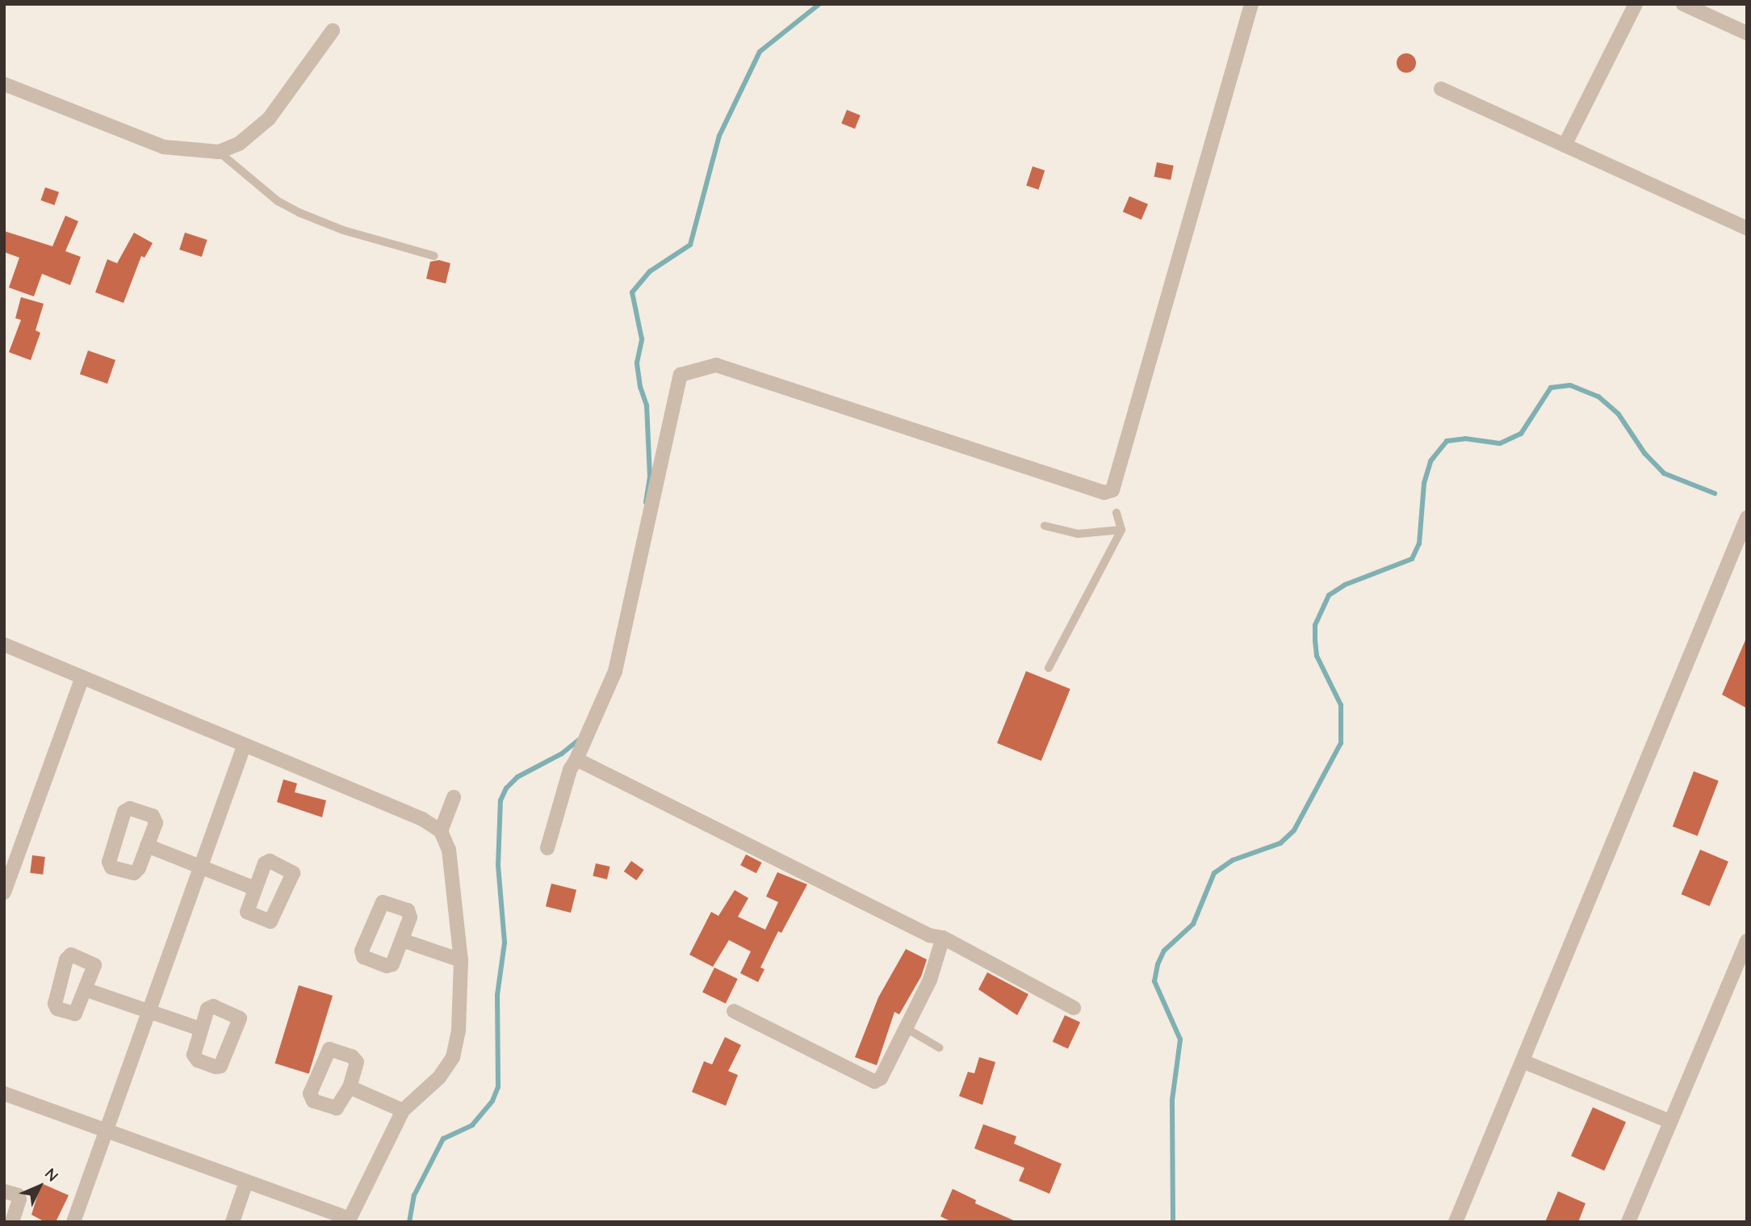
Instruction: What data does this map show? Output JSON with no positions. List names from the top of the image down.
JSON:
{
  "north": "top right"
}
